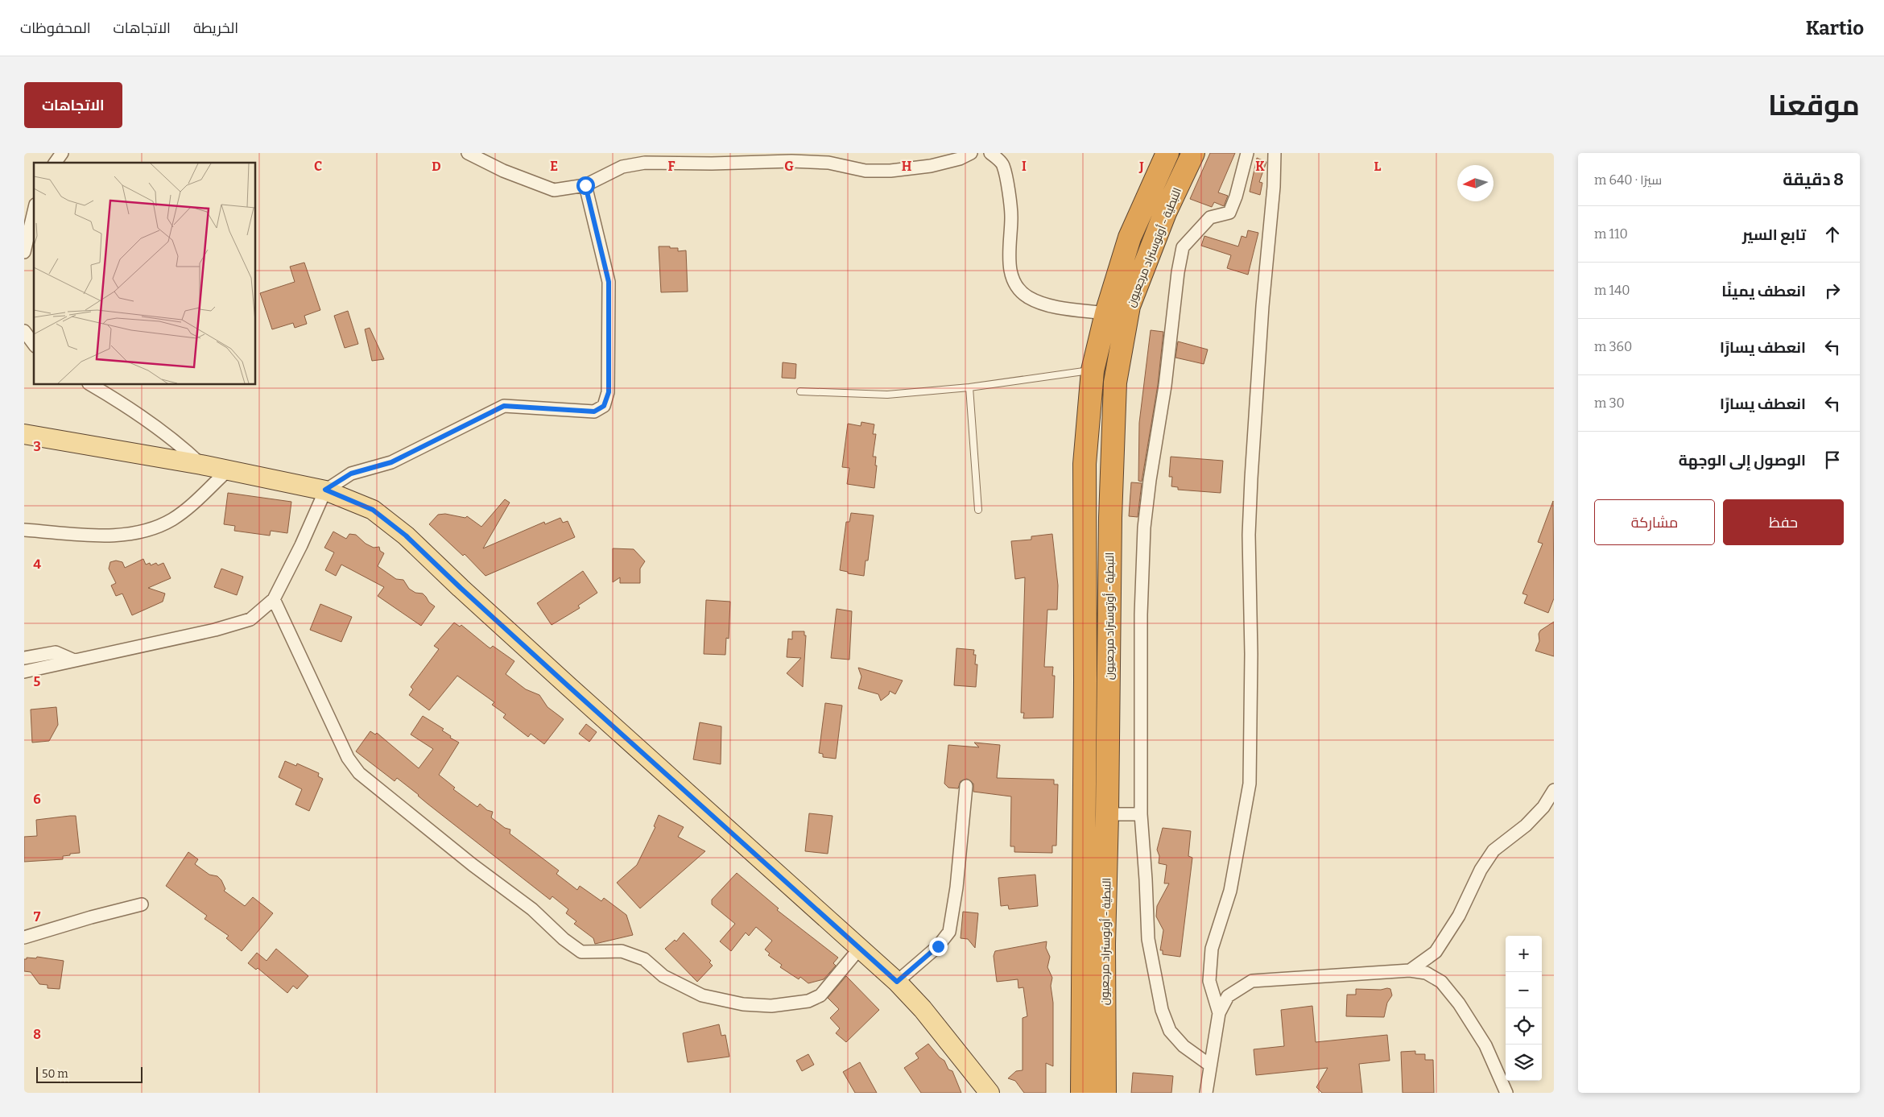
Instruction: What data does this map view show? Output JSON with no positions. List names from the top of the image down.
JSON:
{
  "streets": {
    "highway": ["النبطية - أوتوستراد مرجعيون"]
  },
  "scale_bar": "50 m",
  "north": "left",
  "page": {
    "header": "Kartio",
    "nav": ["الخريطة", "الاتجاهات", "المحفوظات"],
    "title": "موقعنا",
    "buttons": [
      "الاتجاهات",
      ["حفظ", "مشاركة"]
    ],
    "heading": ["8 دقيقة", "سيرًا · 640 m"],
    "list": [
      ["تابع السير", "110 m"],
      ["انعطف يمينًا", "140 m"],
      ["انعطف يسارًا", "360 m"],
      ["انعطف يسارًا", "30 m"],
      "الوصول إلى الوجهة"
    ],
    "map_buttons": ["+", "−"],
    "scale": "50 m"
  },
  "grid": {
    "columns": [
      "C",
      "D",
      "E",
      "F",
      "G",
      "H",
      "I",
      "J",
      "K",
      "L"
    ],
    "rows": [
      "3",
      "4",
      "5",
      "6",
      "7",
      "8"
    ]
  }
}
